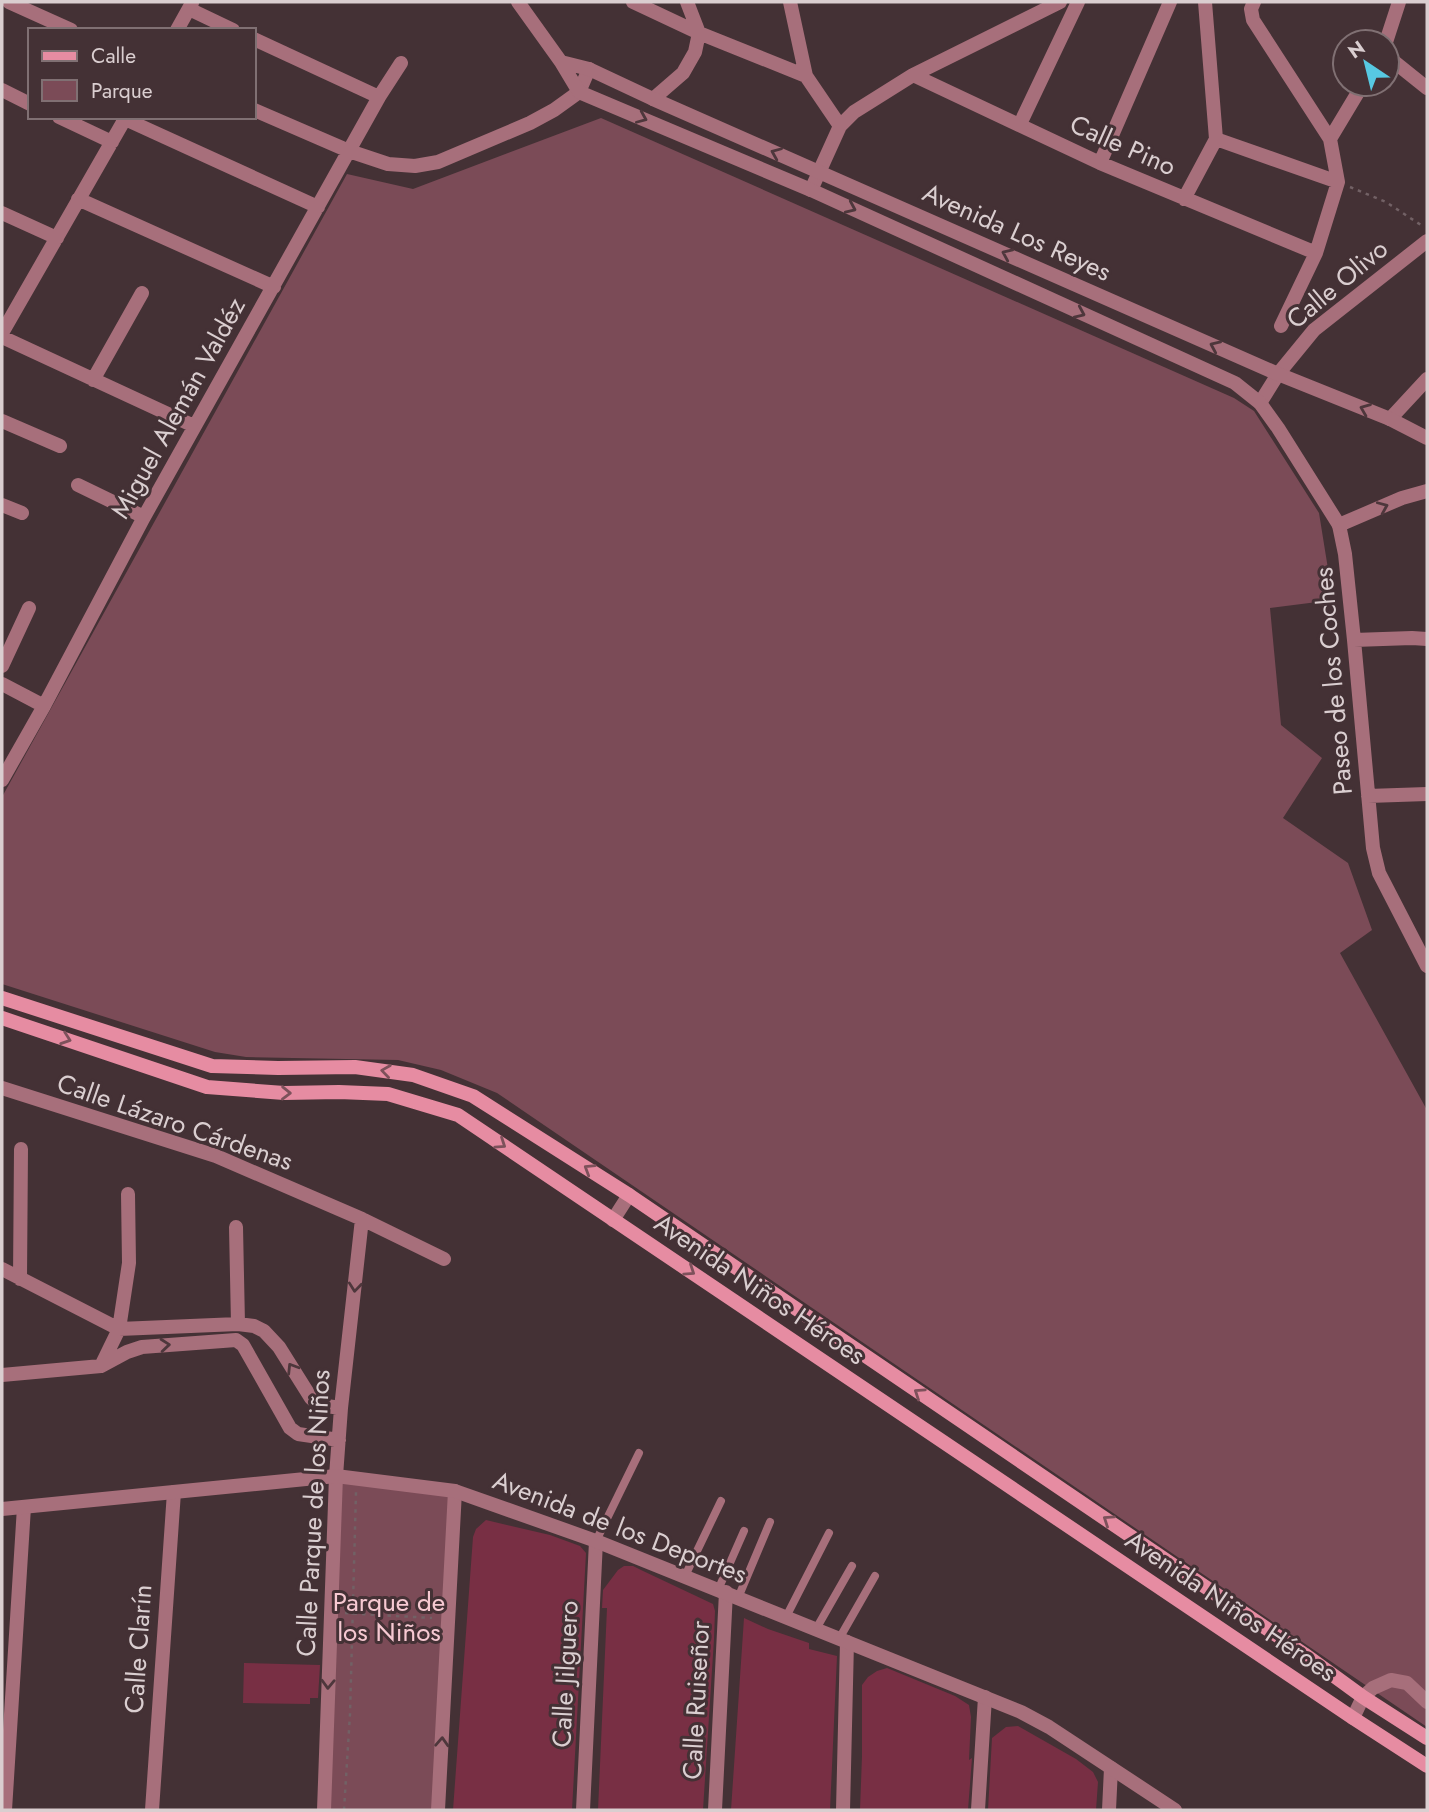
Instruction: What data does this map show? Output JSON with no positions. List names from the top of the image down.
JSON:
{
  "streets": {
    "main road": ["Avenida Niños Héroes"],
    "street": [
      "Calle Pino",
      "Avenida Los Reyes",
      "Calle Olivo",
      "Miguel Alemán Valdéz",
      "Paseo de los Coches",
      "Calle Lázaro Cárdenas",
      "Calle Parque de los Niños",
      "Avenida de los Deportes",
      "Calle Clarín",
      "Calle Jilguero",
      "Calle Ruiseñor"
    ]
  },
  "crossings": [
    ["Avenida Los Reyes", "Calle Olivo"],
    ["Avenida Los Reyes", "Paseo de los Coches"],
    ["Calle Olivo", "Paseo de los Coches"],
    ["Calle Lázaro Cárdenas", "Calle Parque de los Niños"],
    ["Calle Parque de los Niños", "Avenida de los Deportes"],
    ["Avenida de los Deportes", "Calle Clarín"],
    ["Avenida de los Deportes", "Calle Jilguero"],
    ["Avenida de los Deportes", "Calle Ruiseñor"]
  ],
  "parks": ["Parque de los Niños"],
  "legend": ["Calle", "Parque"],
  "north": "top left"
}
